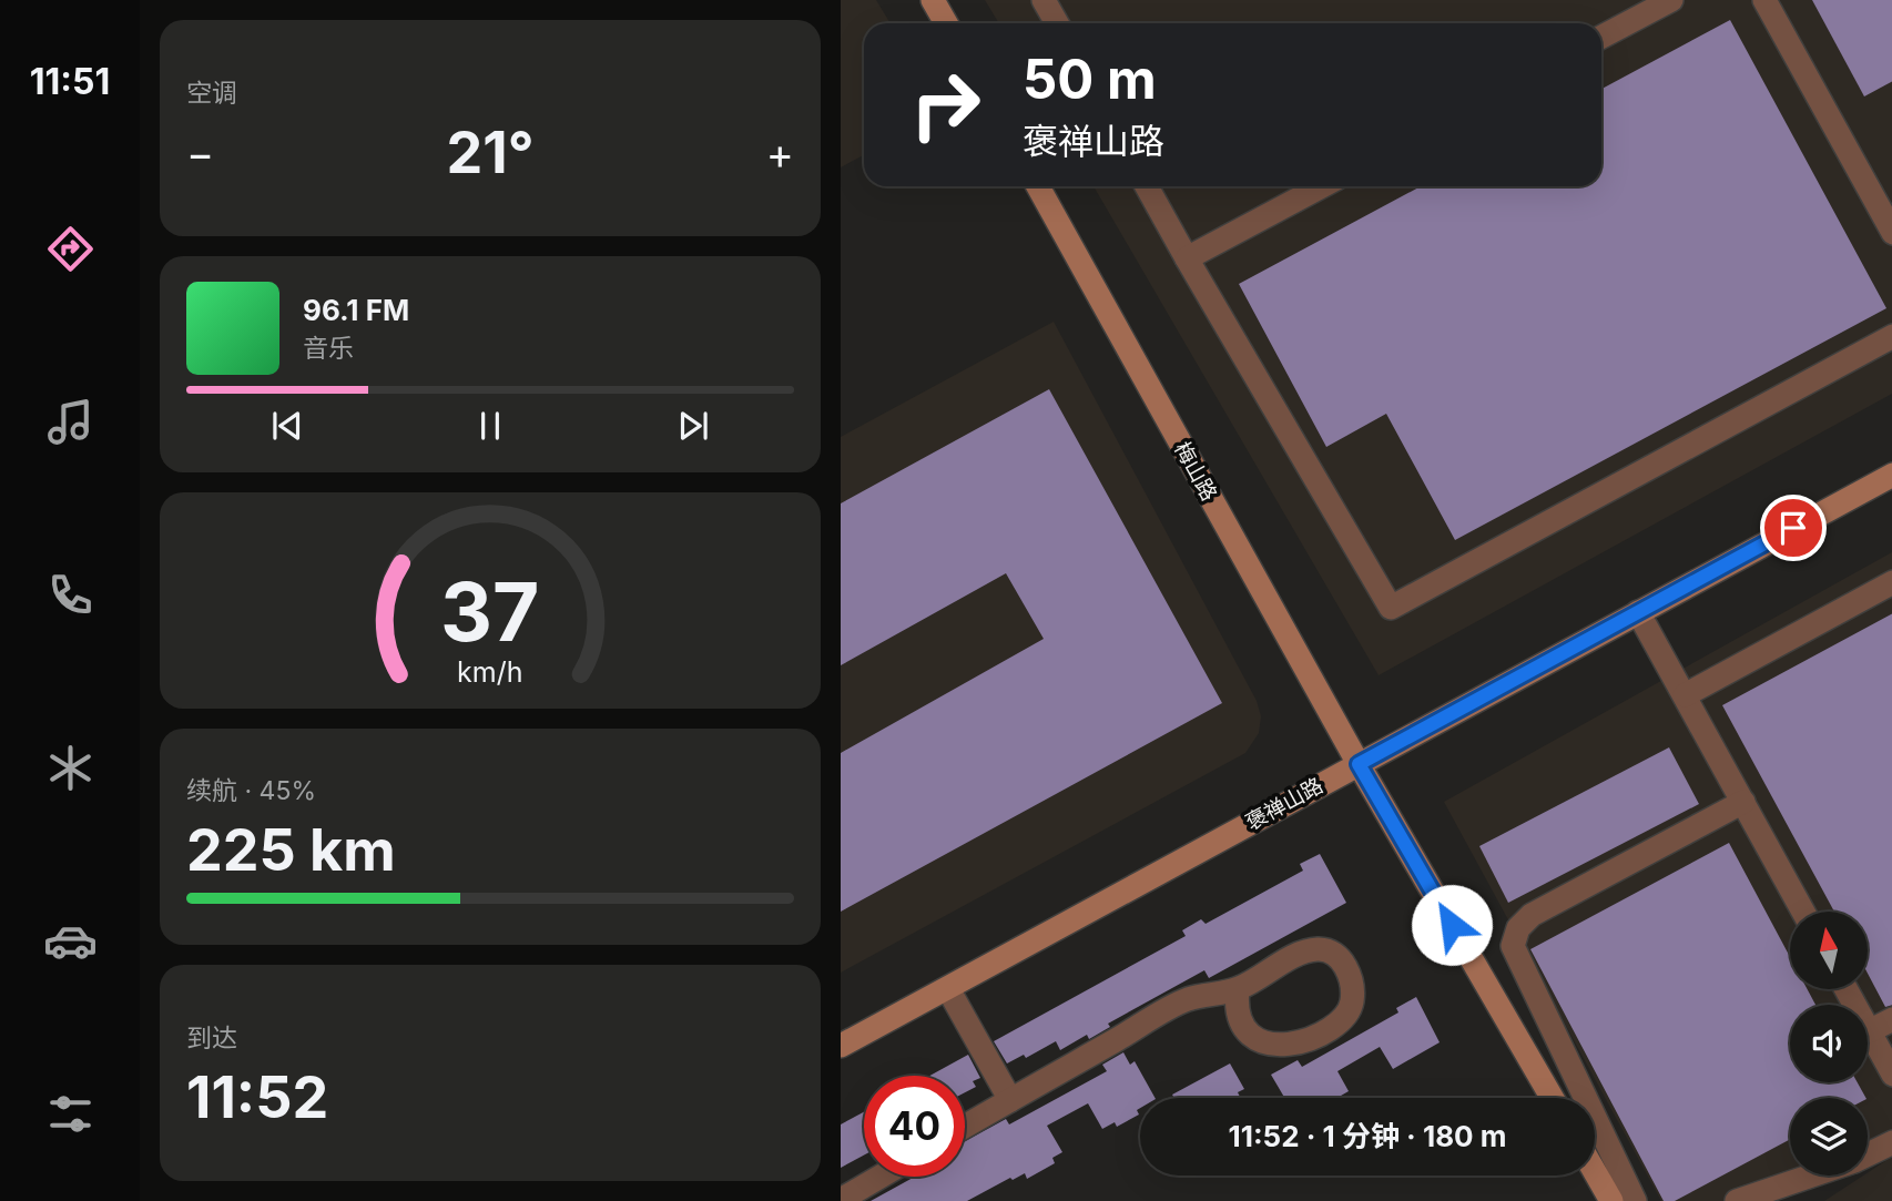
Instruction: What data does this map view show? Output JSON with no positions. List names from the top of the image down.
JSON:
{
  "streets": {
    "main road": ["梅山路", "褒禅山路"]
  },
  "crossings": [
    ["梅山路", "褒禅山路"]
  ],
  "north": "top",
  "page": {
    "tabs": "11:51",
    "tile": [
      "空调",
      ["续航 · 45%", "225 km"],
      ["到达", "11:52"]
    ],
    "turn": ["50 m", "褒禅山路"],
    "heat": ["−", "21°", "+"],
    "song": ["96.1 FM", "音乐"],
    "limit": "40",
    "trip": "11:52 · 1 分钟 · 180 m",
    "gauge": ["37", "km/h"]
  }
}
